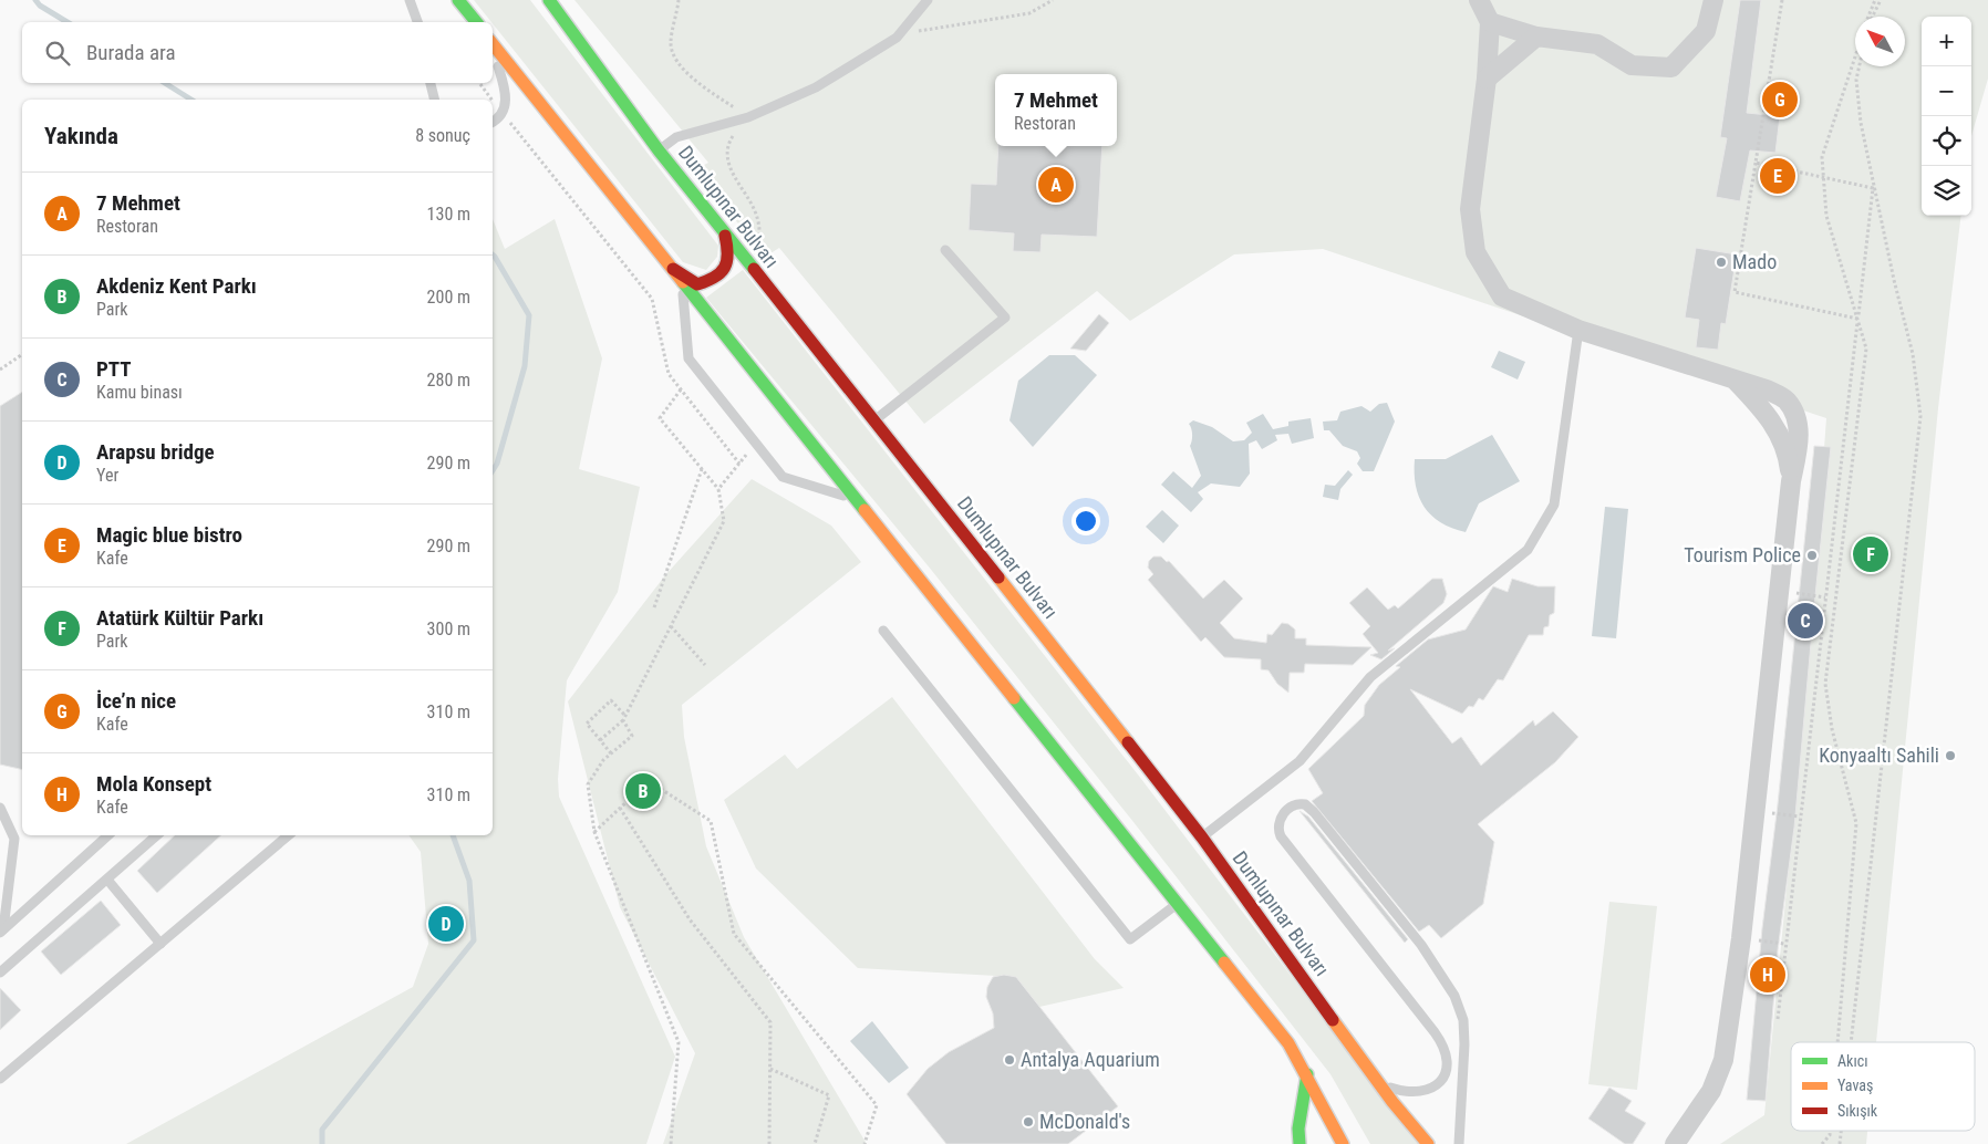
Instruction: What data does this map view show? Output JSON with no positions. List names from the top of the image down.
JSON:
{
  "streets": {
    "main road": ["Dumlupınar Bulvarı"]
  },
  "places": [
    "Mado",
    "Tourism Police",
    "Konyaaltı Sahili",
    "Antalya Aquarium",
    "McDonald's"
  ],
  "legend": ["Akıcı", "Yavaş", "Sıkışık"],
  "north": "top left",
  "page": {
    "map_buttons": ["+", "−"],
    "search": "Burada ara",
    "popup": ["7 Mehmet", "Restoran"],
    "pins": [
      "G",
      "E",
      "A",
      "F",
      "C",
      "B",
      "D",
      "H"
    ],
    "heading": ["Yakında", "8 sonuç"],
    "list": [
      {
        "mark": "A",
        "name": "7 Mehmet",
        "note": "Restoran",
        "value": "130 m"
      },
      {
        "mark": "B",
        "name": "Akdeniz Kent Parkı",
        "note": "Park",
        "value": "200 m"
      },
      {
        "mark": "C",
        "name": "PTT",
        "note": "Kamu binası",
        "value": "280 m"
      },
      {
        "mark": "D",
        "name": "Arapsu bridge",
        "note": "Yer",
        "value": "290 m"
      },
      {
        "mark": "E",
        "name": "Magic blue bistro",
        "note": "Kafe",
        "value": "290 m"
      },
      {
        "mark": "F",
        "name": "Atatürk Kültür Parkı",
        "note": "Park",
        "value": "300 m"
      },
      {
        "mark": "G",
        "name": "İce’n nice",
        "note": "Kafe",
        "value": "310 m"
      },
      {
        "mark": "H",
        "name": "Mola Konsept",
        "note": "Kafe",
        "value": "310 m"
      }
    ]
  }
}
